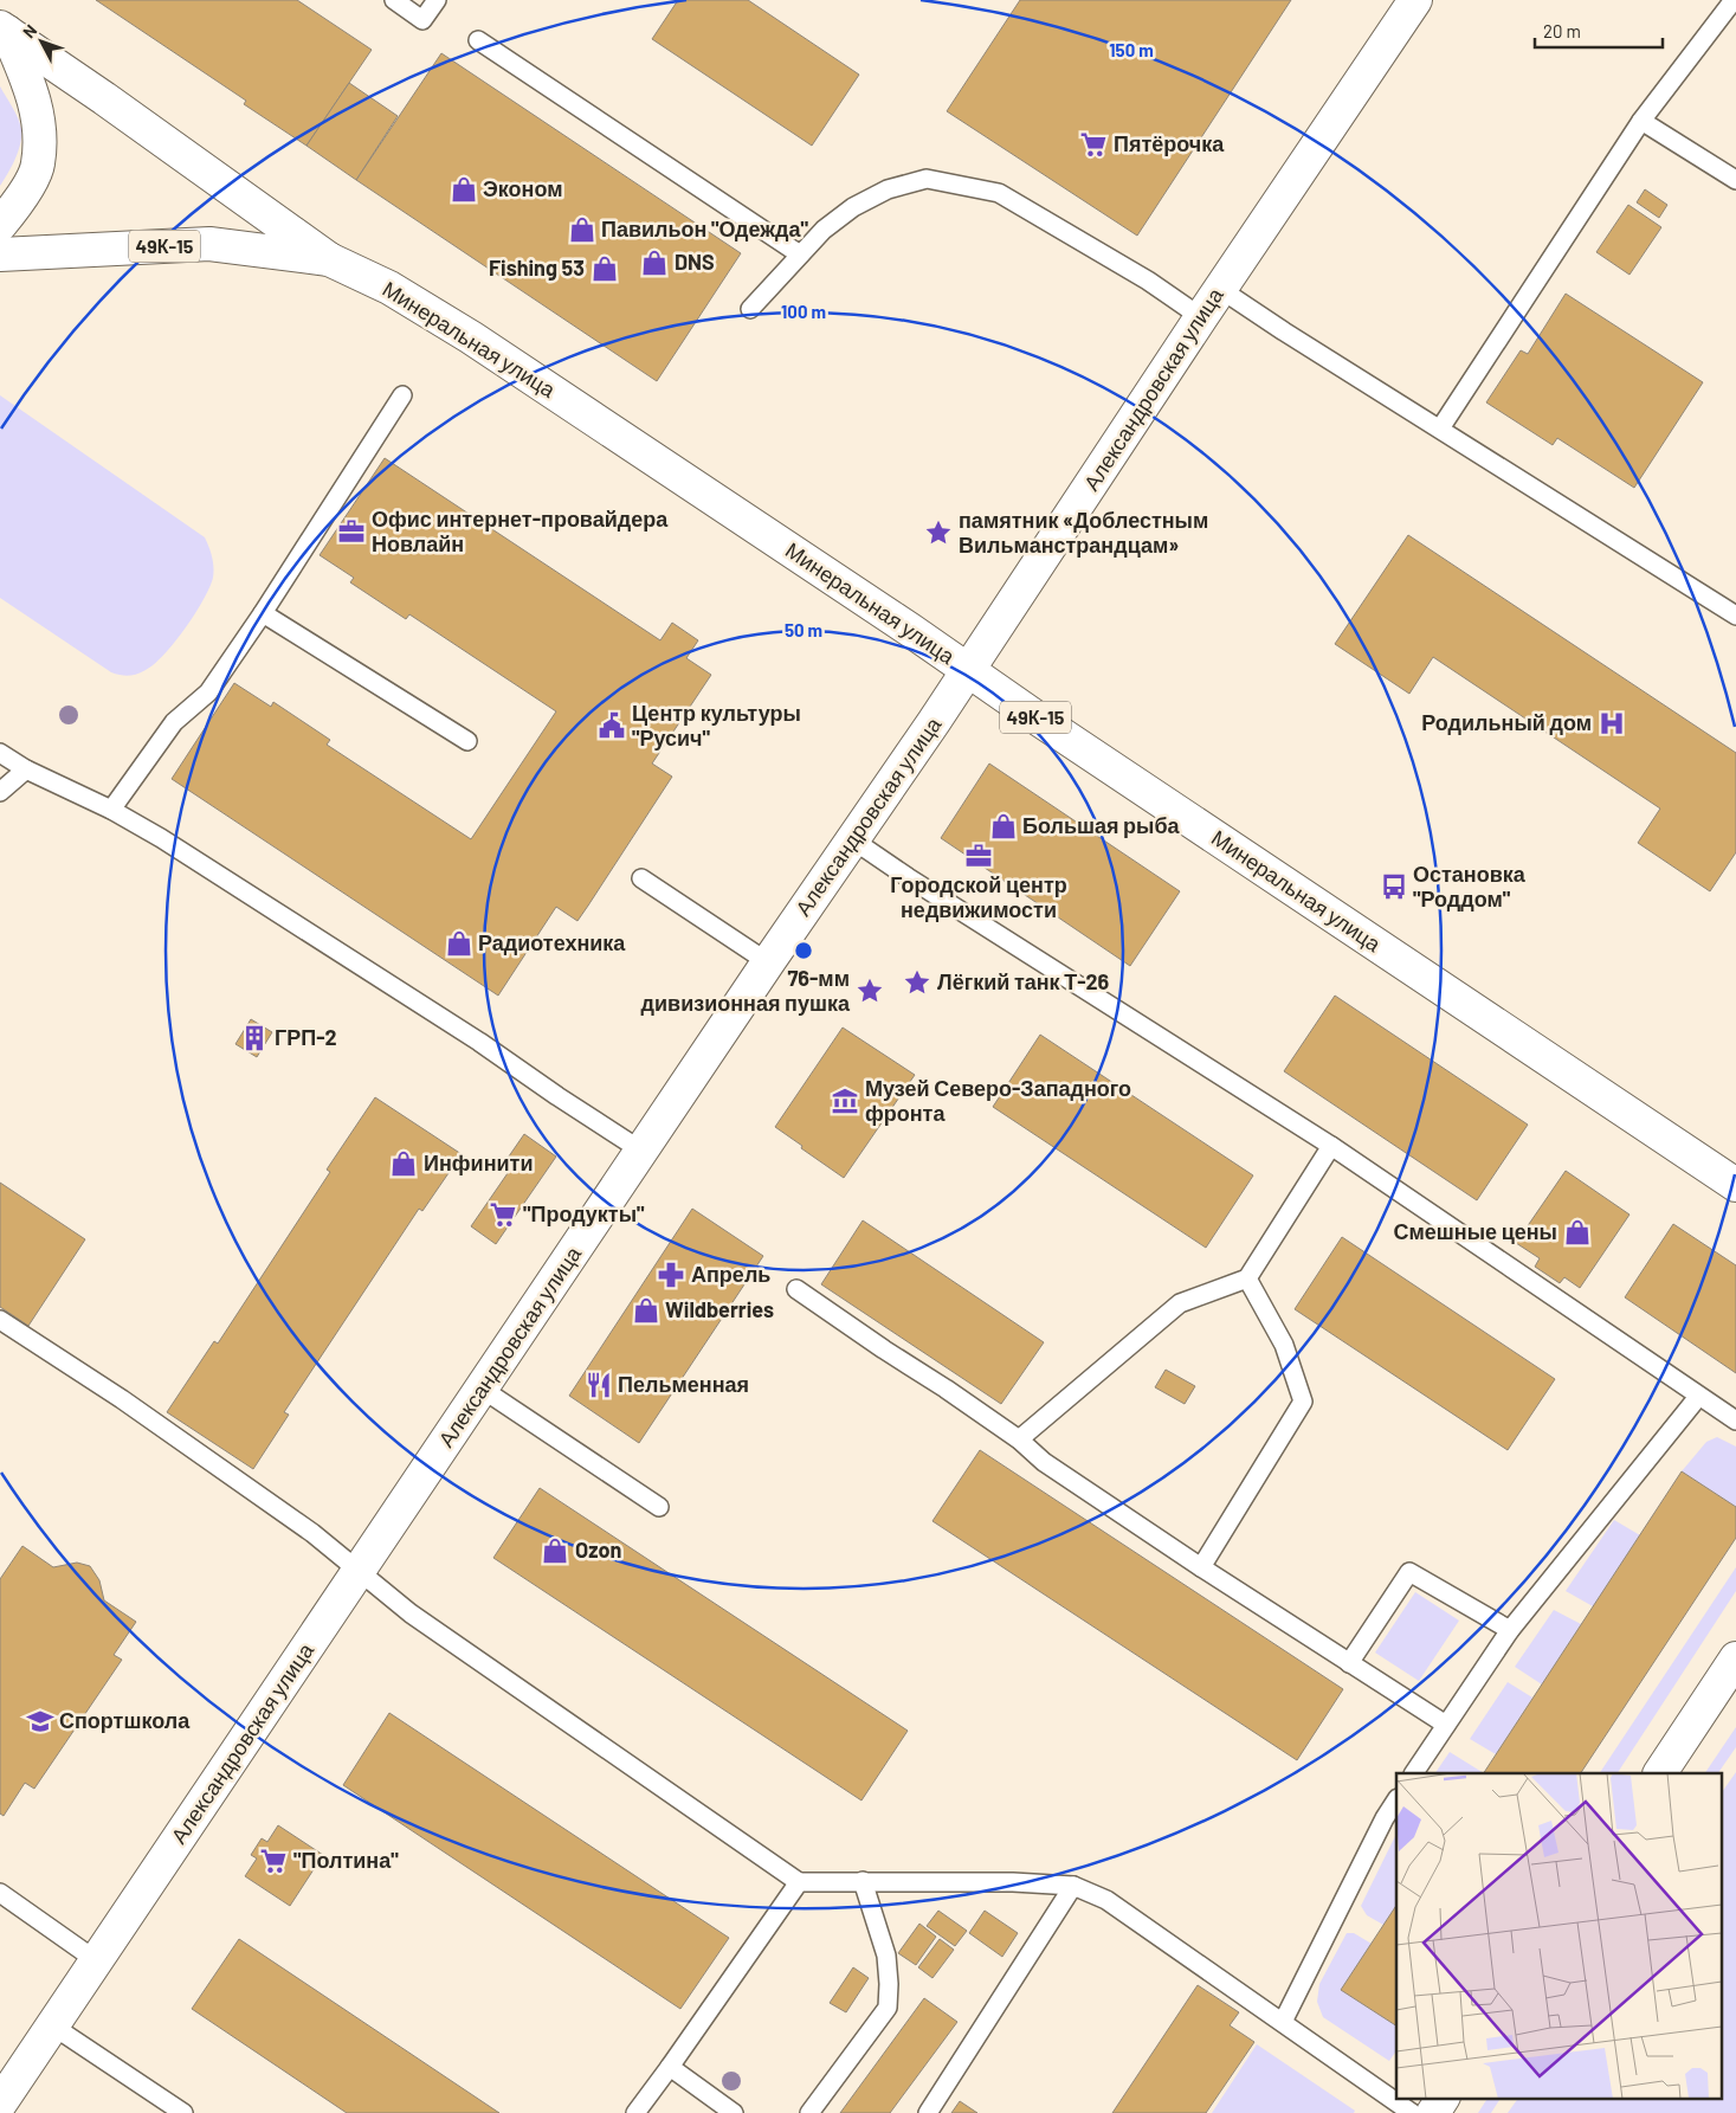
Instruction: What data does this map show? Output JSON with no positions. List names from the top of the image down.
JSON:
{
  "streets": {
    "street": ["49К-15", "Минеральная улица", "Александровская улица"]
  },
  "crossings": [
    ["49К-15", "Минеральная улица"],
    ["Минеральная улица", "Александровская улица"]
  ],
  "places": {
    "supermarket": ["Пятёрочка", "\"Продукты\"", "\"Полтина\""],
    "shop": [
      "Эконом",
      "Павильон \"Одежда\"",
      "DNS",
      "Fishing 53",
      "Большая рыба",
      "Радиотехника",
      "Инфинити",
      "Смешные цены",
      "Wildberries",
      "Ozon"
    ],
    "office": ["Офис интернет-провайдера Новлайн", "Городской центр недвижимости"],
    "place": ["памятник «Доблестным Вильманстрандцам»", "Лёгкий танк Т-26", "76-мм дивизионная пушка"],
    "hospital": ["Родильный дом"],
    "public building": ["Центр культуры \"Русич\""],
    "bus stop": ["Остановка \"Роддом\""],
    "building": ["ГРП-2"],
    "museum": ["Музей Северо-Западного фронта"],
    "pharmacy": ["Апрель"],
    "restaurant": ["Пельменная"],
    "school or university": ["Спортшкола"]
  },
  "scale_bar": "20 m",
  "north": "top left",
  "rings": ["150 m", "100 m", "50 m"]
}
